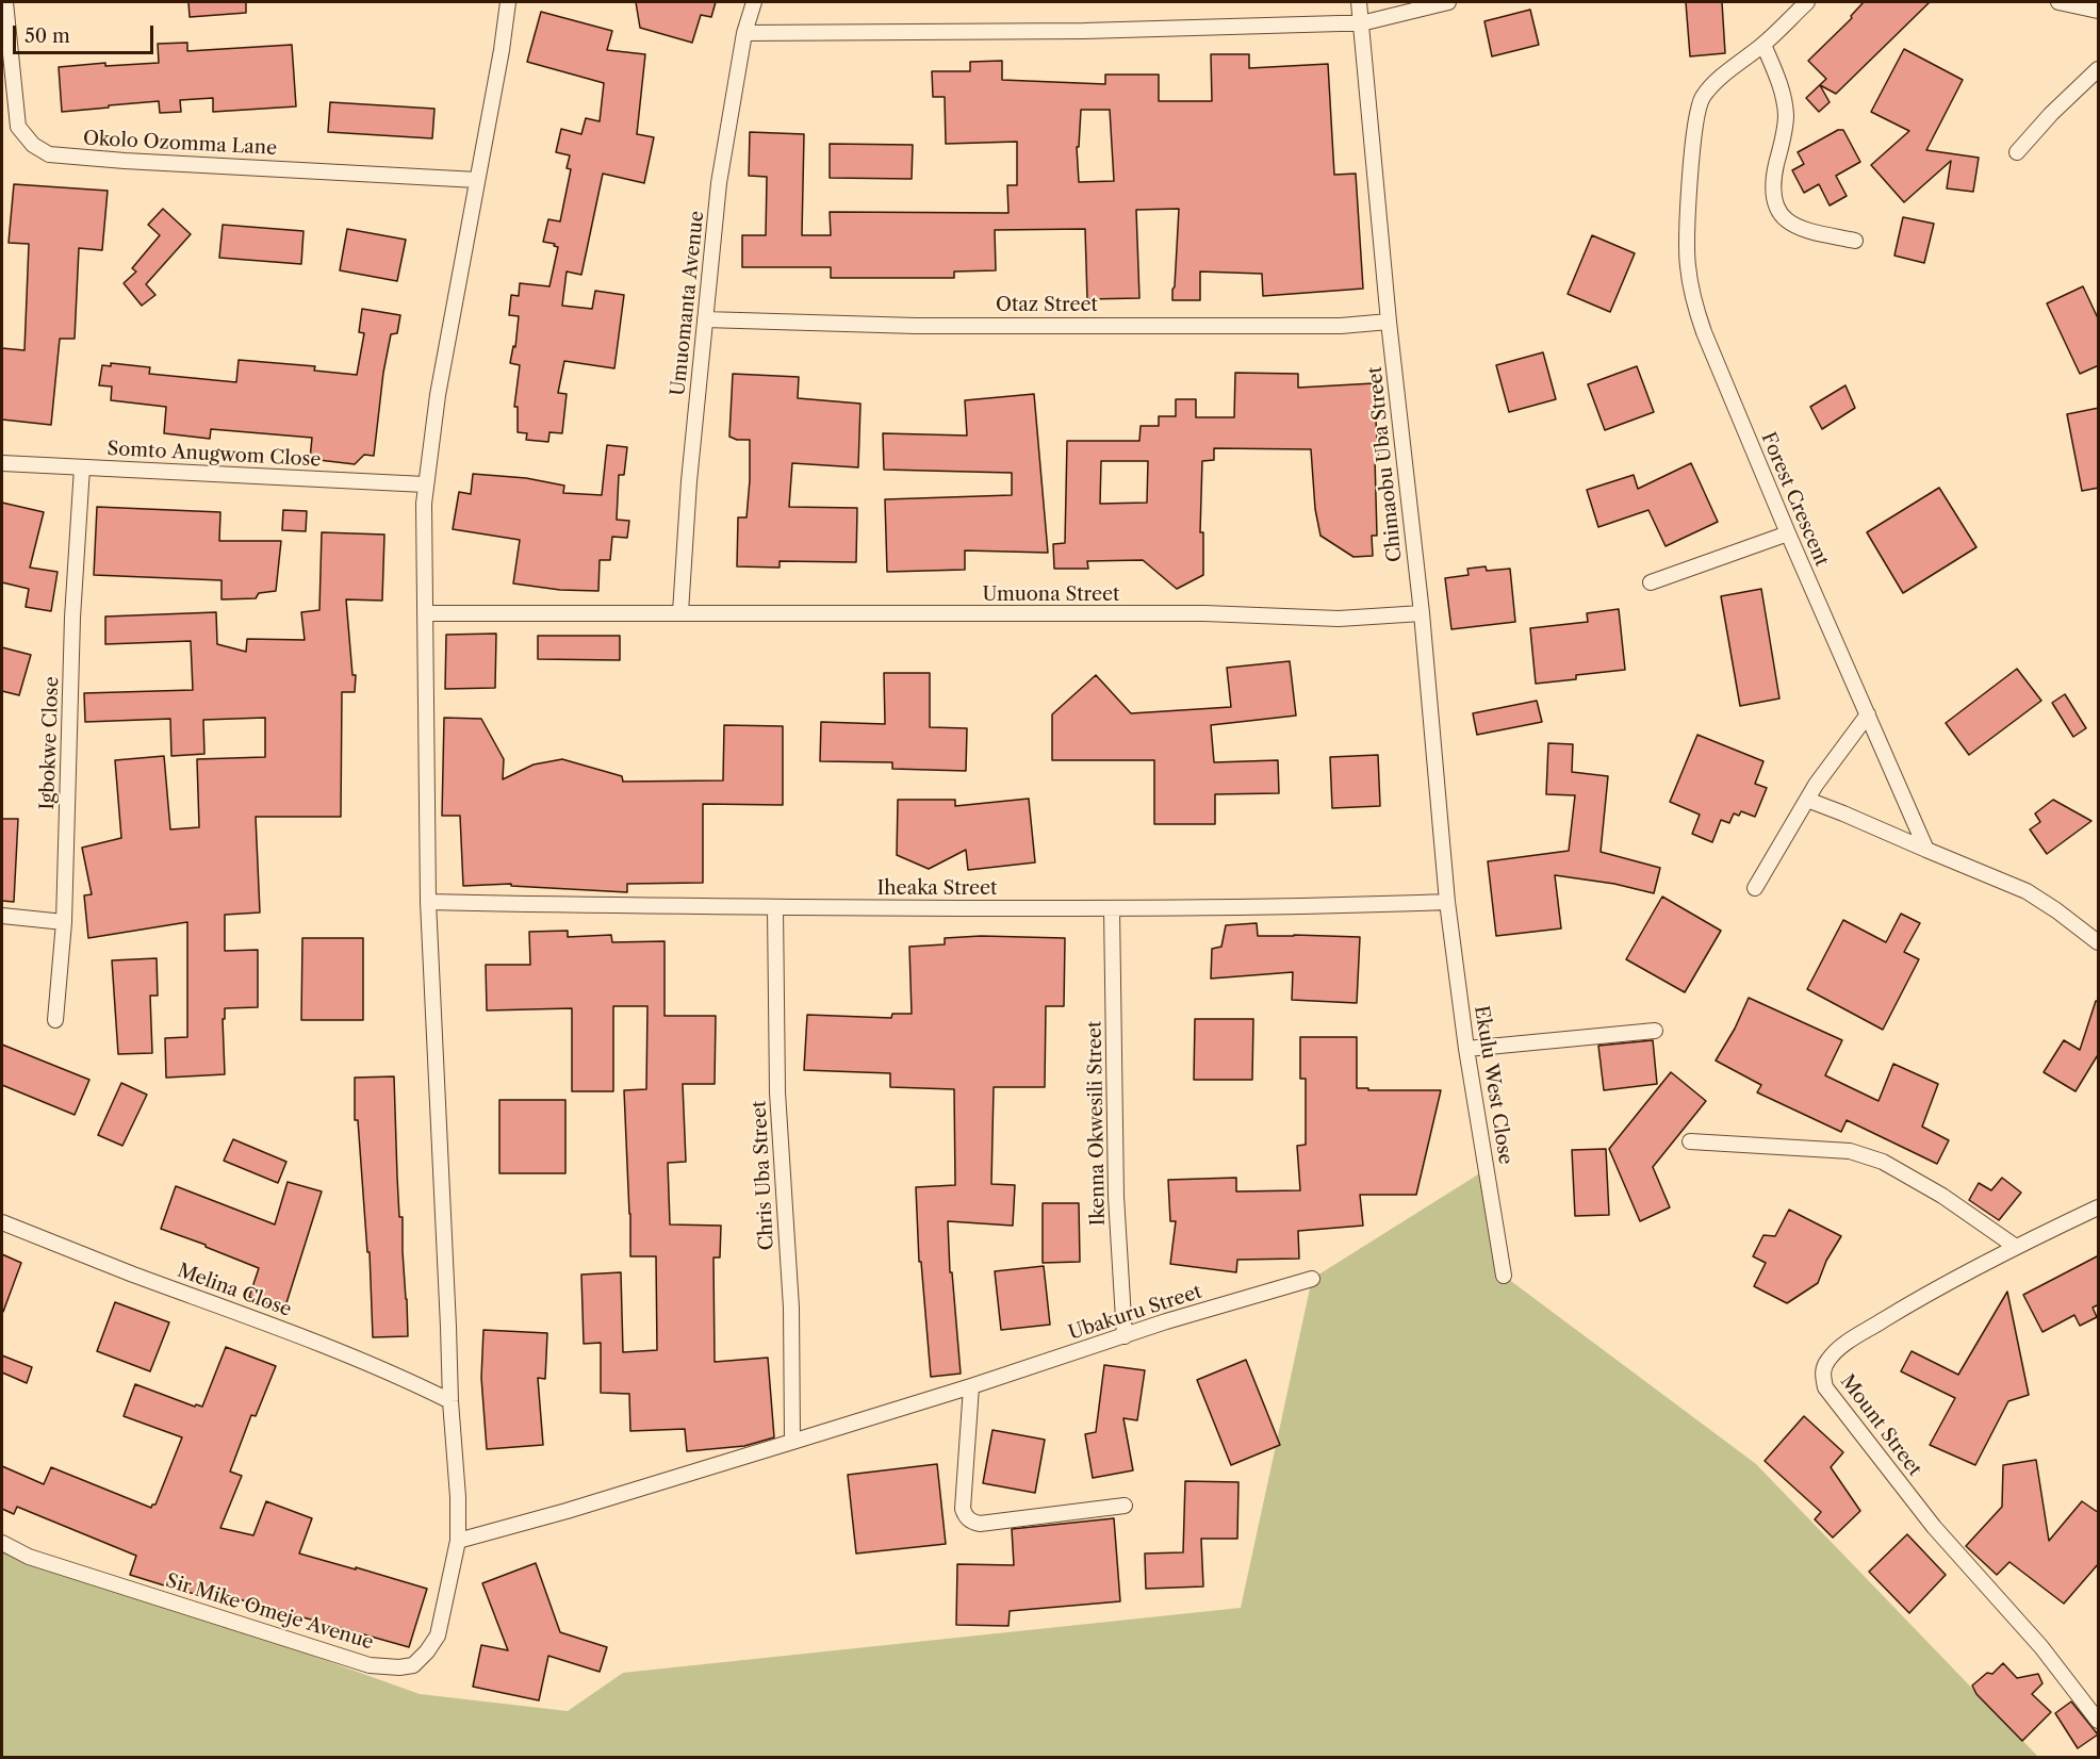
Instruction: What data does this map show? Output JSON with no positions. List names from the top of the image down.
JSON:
{
  "streets": {
    "street": [
      "Okolo Ozomma Lane",
      "Umuomanta Avenue",
      "Otaz Street",
      "Somto Anugwom Close",
      "Chimaobu Uba Street",
      "Forest Crescent",
      "Umuona Street",
      "Igbokwe Close",
      "Iheaka Street",
      "Ekulu West Close",
      "Ikenna Okwesili Street",
      "Chris Uba Street",
      "Melina Close",
      "Ubakuru Street",
      "Mount Street",
      "Sir Mike Omeje Avenue"
    ]
  },
  "crossings": [
    ["Okolo Ozomma Lane", "Sir Mike Omeje Avenue"],
    ["Umuomanta Avenue", "Otaz Street"],
    ["Umuomanta Avenue", "Umuona Street"],
    ["Otaz Street", "Chimaobu Uba Street"],
    ["Somto Anugwom Close", "Igbokwe Close"],
    ["Somto Anugwom Close", "Sir Mike Omeje Avenue"],
    ["Chimaobu Uba Street", "Umuona Street"],
    ["Chimaobu Uba Street", "Iheaka Street"],
    ["Chimaobu Uba Street", "Ekulu West Close"],
    ["Umuona Street", "Sir Mike Omeje Avenue"],
    ["Iheaka Street", "Ekulu West Close"],
    ["Iheaka Street", "Ikenna Okwesili Street"],
    ["Iheaka Street", "Chris Uba Street"],
    ["Iheaka Street", "Sir Mike Omeje Avenue"],
    ["Ikenna Okwesili Street", "Ubakuru Street"],
    ["Chris Uba Street", "Ubakuru Street"],
    ["Melina Close", "Sir Mike Omeje Avenue"],
    ["Ubakuru Street", "Sir Mike Omeje Avenue"]
  ],
  "scale_bar": "50 m"
}
